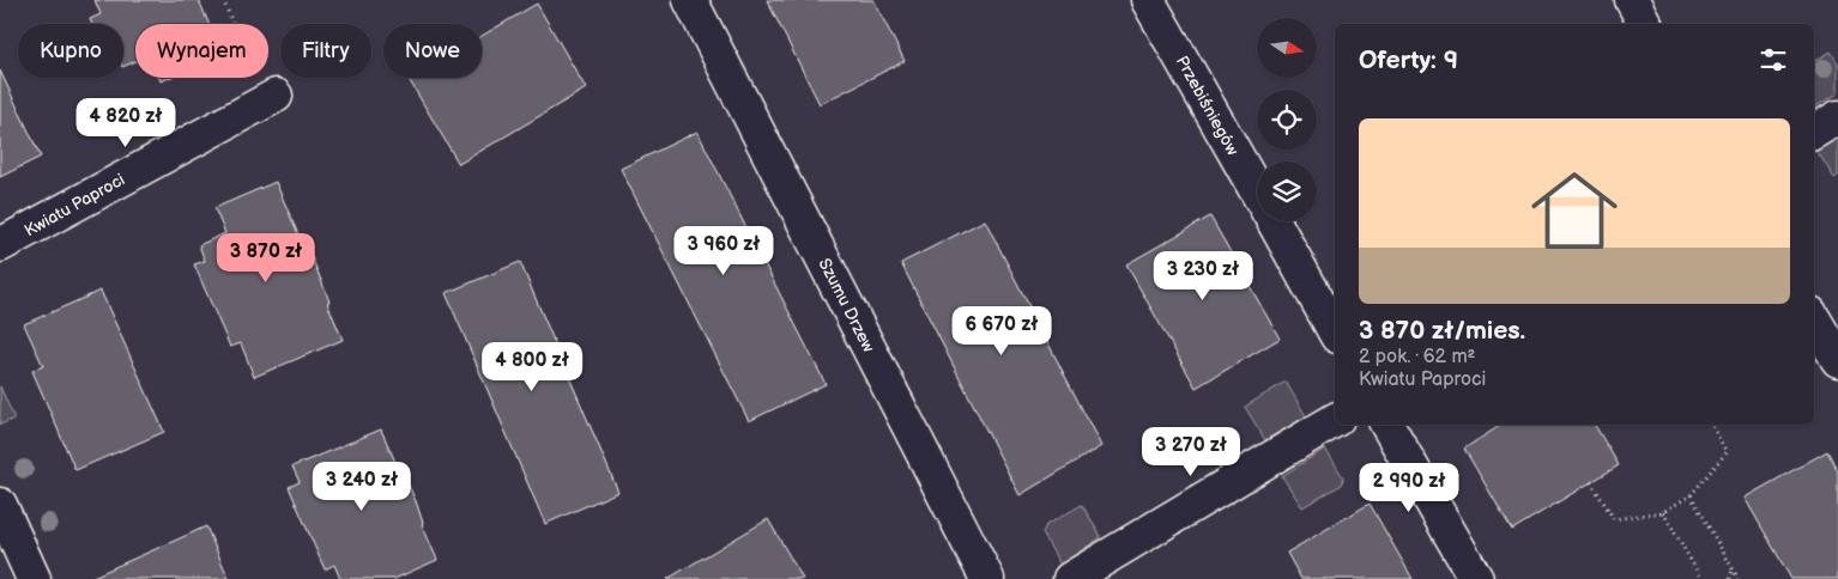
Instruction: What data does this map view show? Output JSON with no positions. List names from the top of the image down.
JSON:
{
  "streets": {
    "street": ["Przebiśniegów", "Kwiatu Paproci", "Szumu Drzew"]
  },
  "north": "right",
  "page": {
    "chip": [
      "Kupno",
      "Wynajem",
      "Filtry",
      "Nowe"
    ],
    "heading": "Oferty: 9",
    "list": [
      {
        "name": "3 870 zł/mies.",
        "note": "2 pok. · 62 m² · Kwiatu Paproci"
      }
    ],
    "price": [
      "4 820 zł",
      "3 960 zł",
      "3 870 zł",
      "3 230 zł",
      "6 670 zł",
      "4 800 zł",
      "3 270 zł",
      "3 240 zł",
      "2 990 zł"
    ]
  }
}
